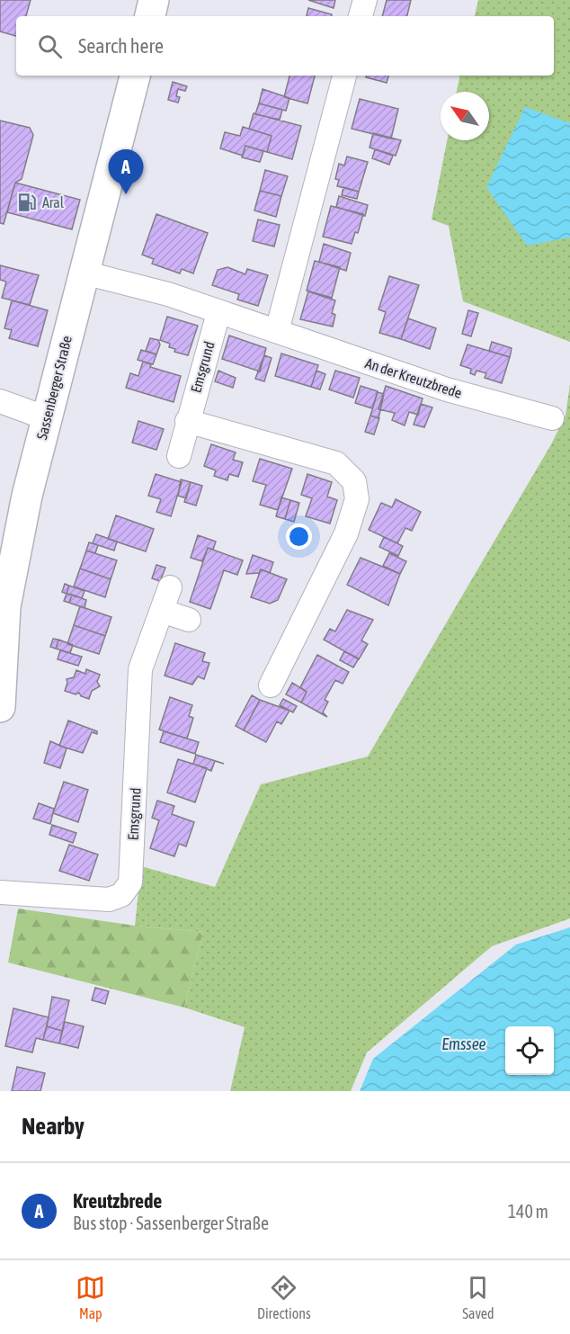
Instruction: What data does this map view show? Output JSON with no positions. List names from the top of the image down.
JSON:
{
  "streets": {
    "street": ["Emsgrund", "An der Kreutzbrede", "Sassenberger Straße"]
  },
  "crossings": [
    ["Emsgrund", "An der Kreutzbrede"],
    ["An der Kreutzbrede", "Sassenberger Straße"]
  ],
  "water": ["Emssee"],
  "places": {
    "fuel station": ["Aral"]
  },
  "north": "top left",
  "page": {
    "search": "Search here",
    "pins": "A",
    "heading": "Nearby",
    "list": [
      {
        "mark": "A",
        "name": "Kreutzbrede",
        "note": "Bus stop · Sassenberger Straße",
        "value": "140 m"
      }
    ],
    "nav": ["Map", "Directions", "Saved"]
  }
}
